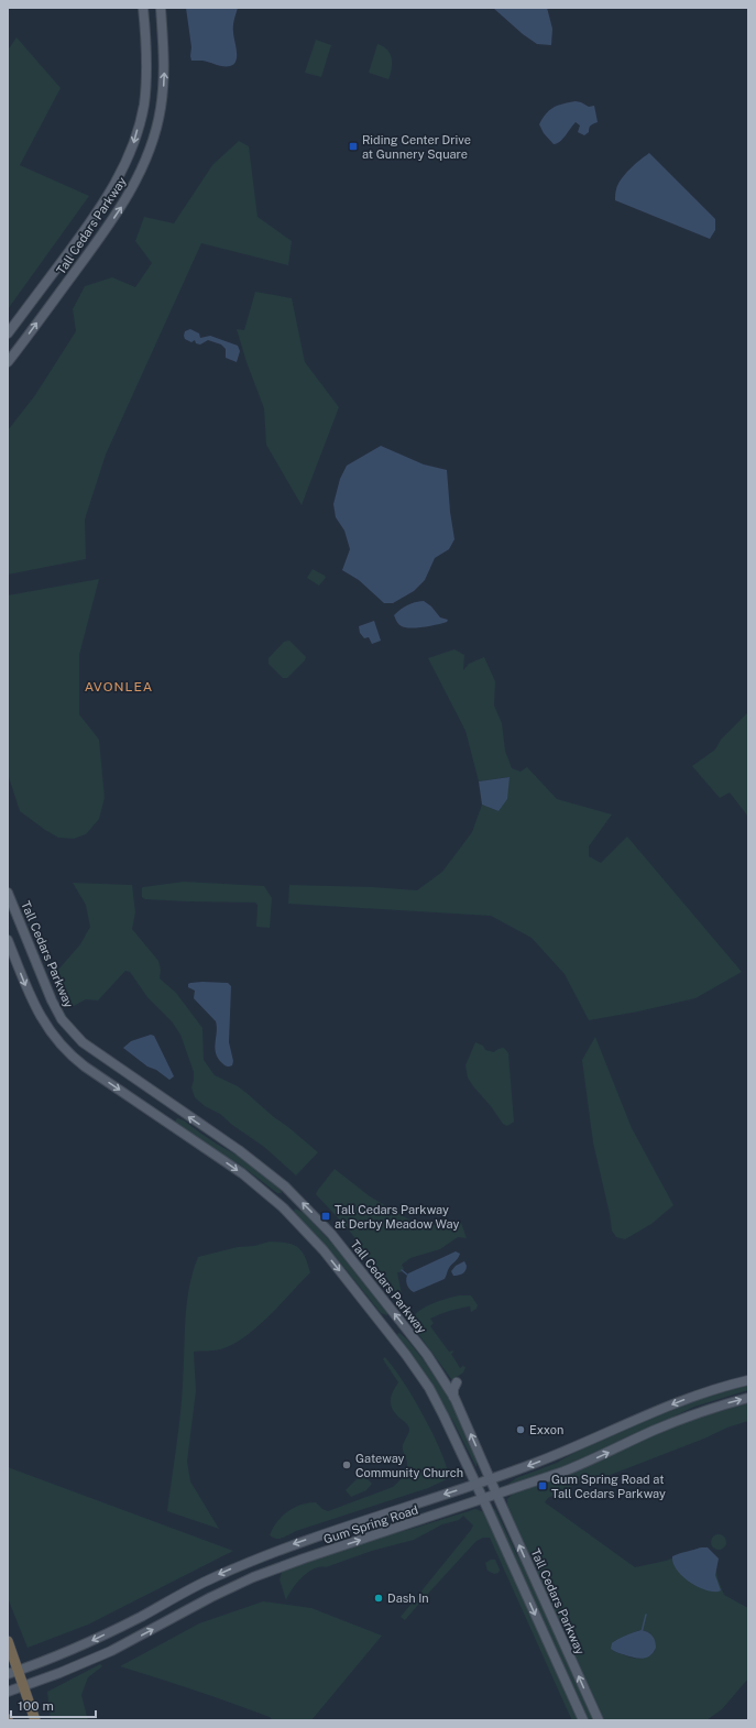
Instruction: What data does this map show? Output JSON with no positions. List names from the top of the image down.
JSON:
{
  "streets": {
    "main road": ["Tall Cedars Parkway", "Gum Spring Road"]
  },
  "crossings": [
    ["Tall Cedars Parkway", "Gum Spring Road"]
  ],
  "districts": ["AVONLEA"],
  "places": {
    "transit": ["Riding Center Drive at Gunnery Square", "Tall Cedars Parkway at Derby Meadow Way", "Gum Spring Road at Tall Cedars Parkway"],
    "other": ["Exxon", "Gateway Community Church", "Dash In"]
  },
  "scale_bar": "100 m"
}
